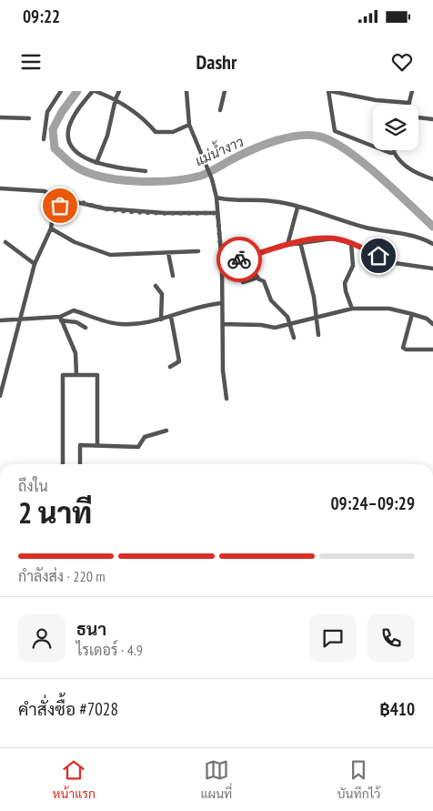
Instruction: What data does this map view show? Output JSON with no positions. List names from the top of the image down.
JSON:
{
  "water": ["แม่น้ำงาว"],
  "page": {
    "status": "09:22",
    "header": "Dashr",
    "heading": ["2 นาที", "ถึงใน", "09:24–09:29"],
    "panel": [
      "ธนา",
      "ไรเดอร์ · 4.9",
      "คำสั่งซื้อ #7028",
      "฿410"
    ],
    "bar": "กำลังส่ง · 220 m",
    "tabs": ["หน้าแรก", "แผนที่", "บันทึกไว้"]
  }
}
